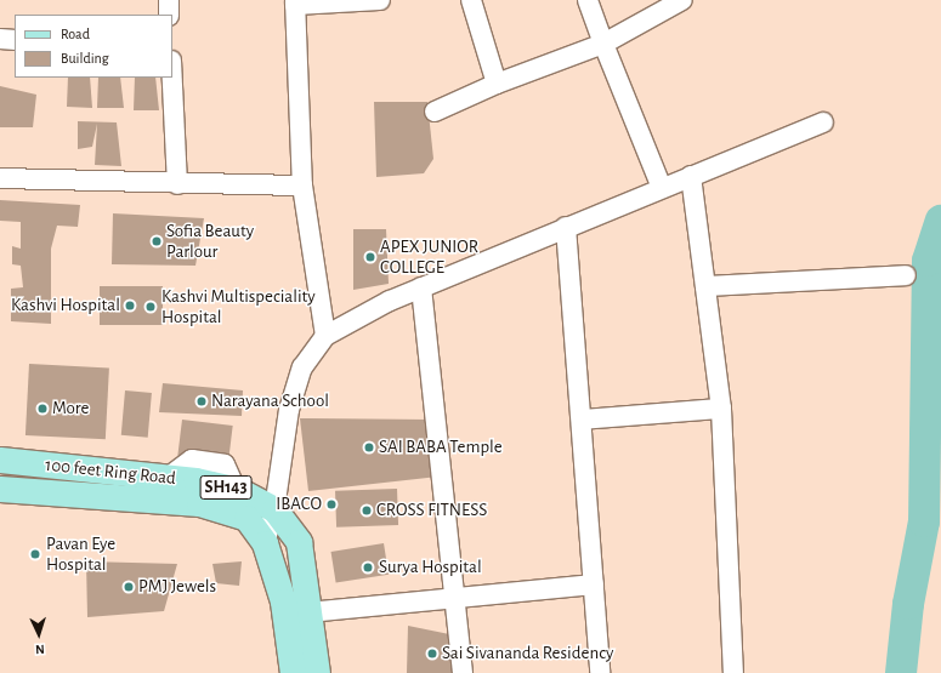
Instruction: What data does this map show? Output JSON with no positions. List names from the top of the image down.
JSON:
{
  "streets": {
    "main road": ["100 feet Ring Road", "SH143"]
  },
  "places": [
    "Sofia Beauty Parlour",
    "APEX JUNIOR COLLEGE",
    "Kashvi Hospital",
    "Kashvi Multispeciality Hospital",
    "Narayana School",
    "More",
    "SAI BABA Temple",
    "IBACO",
    "CROSS FITNESS",
    "Pavan Eye Hospital",
    "Surya Hospital",
    "PMJ Jewels",
    "Sai Sivananda Residency"
  ],
  "legend": ["Road", "Building"],
  "north": "bottom"
}
